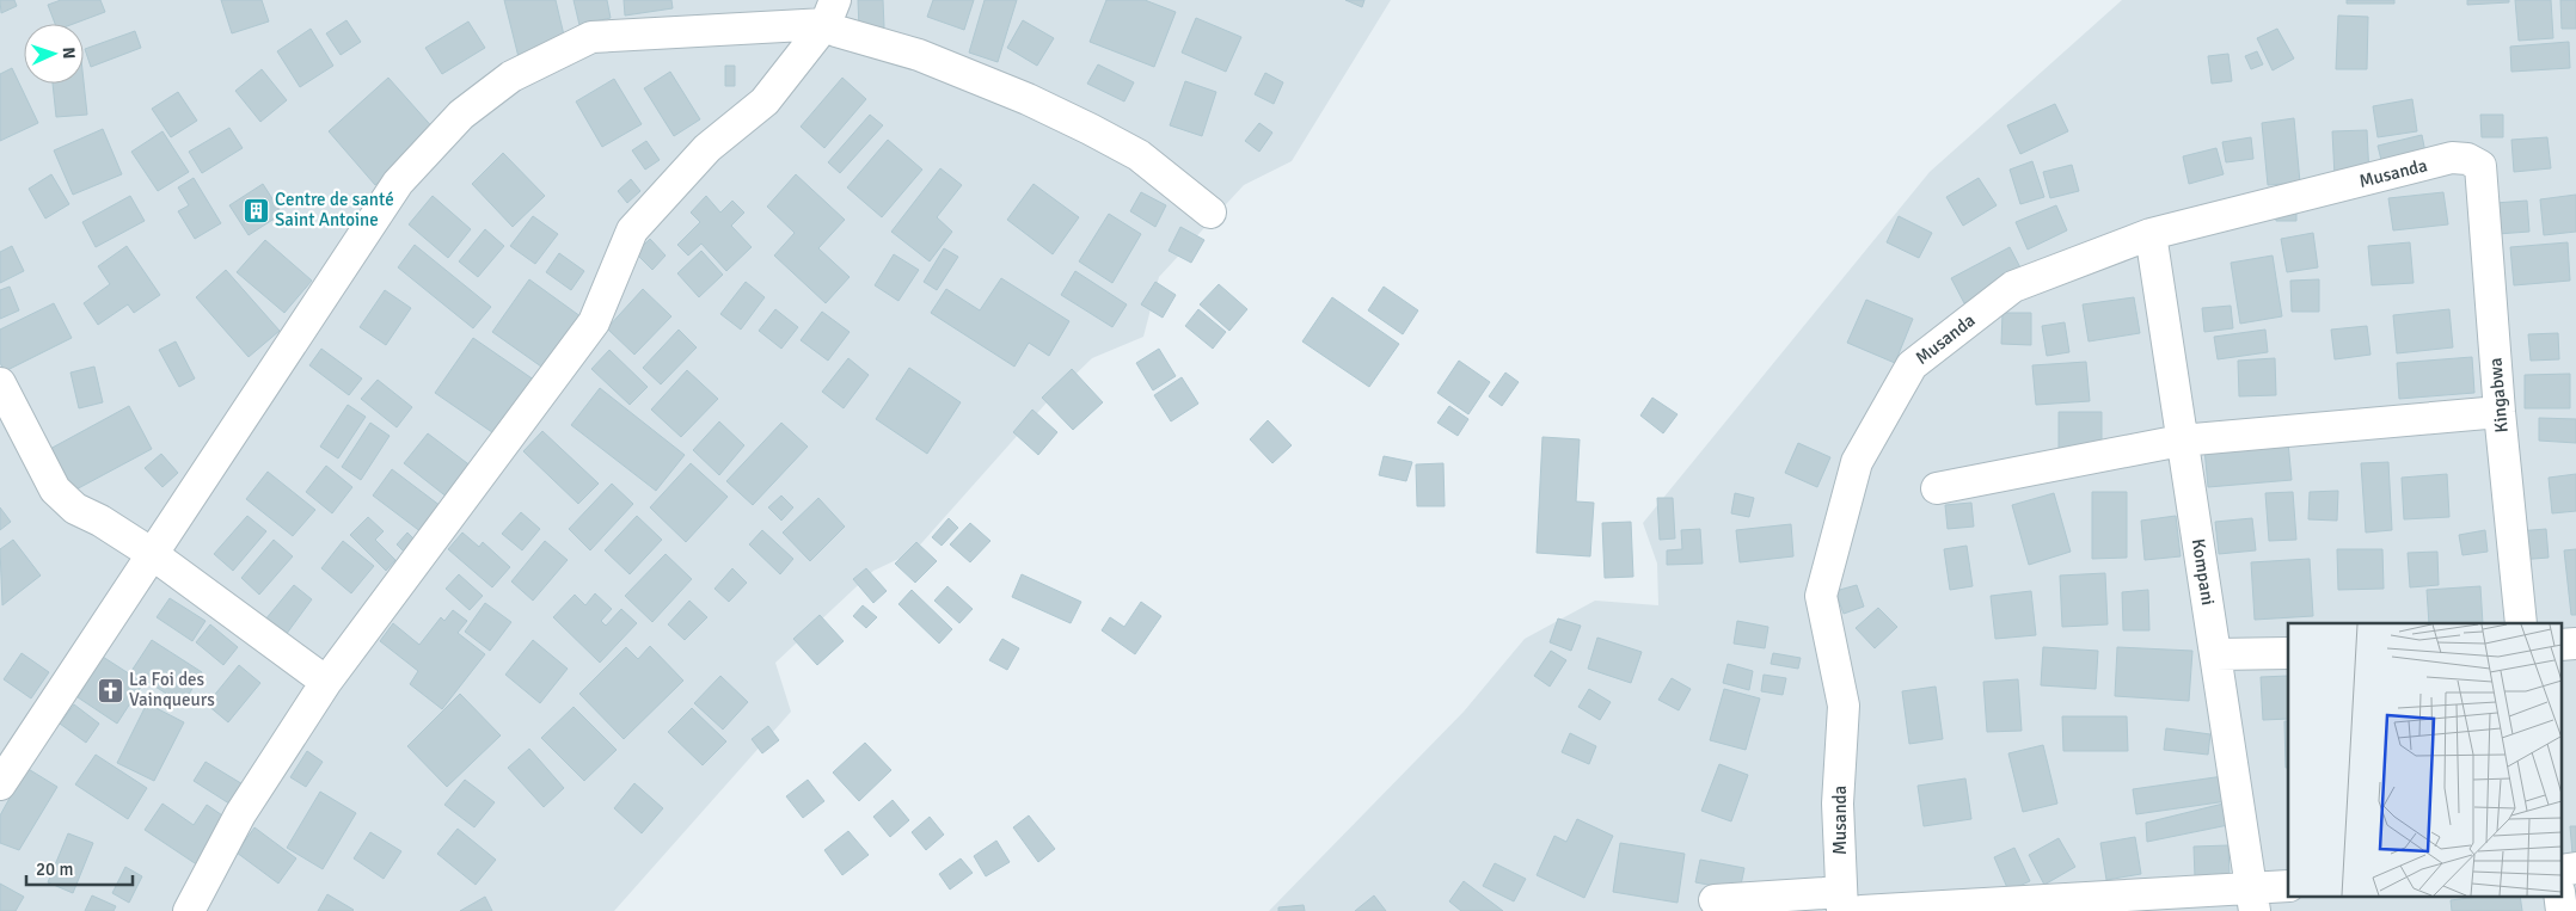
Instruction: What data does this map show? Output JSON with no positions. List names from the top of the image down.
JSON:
{
  "streets": {
    "street": ["Musanda", "Kingabwa", "Kompani"]
  },
  "crossings": [
    ["Musanda", "Kingabwa"],
    ["Musanda", "Kompani"]
  ],
  "places": {
    "building": ["Centre de santé Saint Antoine"],
    "church": ["La Foi des Vainqueurs"]
  },
  "scale_bar": "20 m",
  "north": "right"
}
